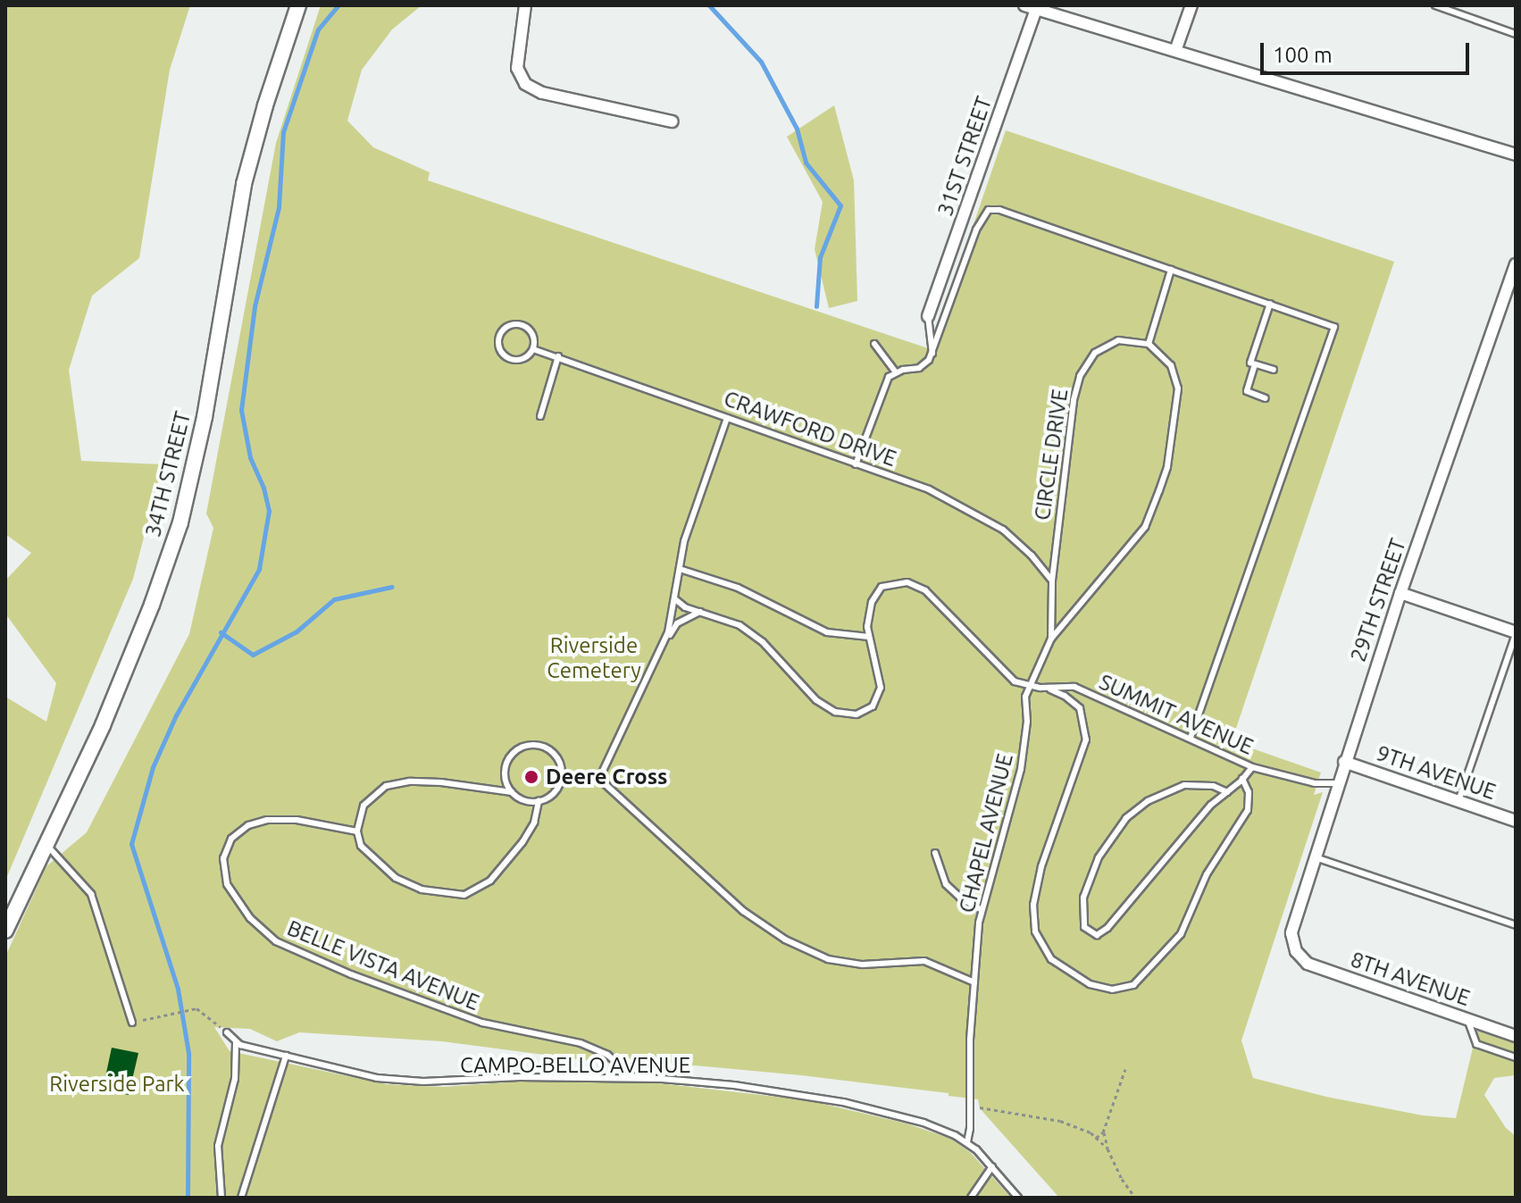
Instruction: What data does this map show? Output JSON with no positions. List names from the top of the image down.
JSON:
{
  "streets": {
    "street": [
      "31ST STREET",
      "34TH STREET",
      "29TH STREET",
      "9TH AVENUE",
      "8TH AVENUE"
    ],
    "lane": [
      "CRAWFORD DRIVE",
      "CIRCLE DRIVE",
      "SUMMIT AVENUE",
      "CHAPEL AVENUE",
      "BELLE VISTA AVENUE",
      "CAMPO-BELLO AVENUE"
    ]
  },
  "crossings": [
    ["CRAWFORD DRIVE", "CIRCLE DRIVE"],
    ["CRAWFORD DRIVE", "CHAPEL AVENUE"],
    ["CIRCLE DRIVE", "CHAPEL AVENUE"],
    ["29TH STREET", "SUMMIT AVENUE"],
    ["29TH STREET", "9TH AVENUE"],
    ["29TH STREET", "8TH AVENUE"],
    ["SUMMIT AVENUE", "CHAPEL AVENUE"],
    ["CHAPEL AVENUE", "CAMPO-BELLO AVENUE"],
    ["BELLE VISTA AVENUE", "CAMPO-BELLO AVENUE"]
  ],
  "parks": ["Riverside Cemetery", "Riverside Park"],
  "places": ["Deere Cross"],
  "scale_bar": "100 m"
}
